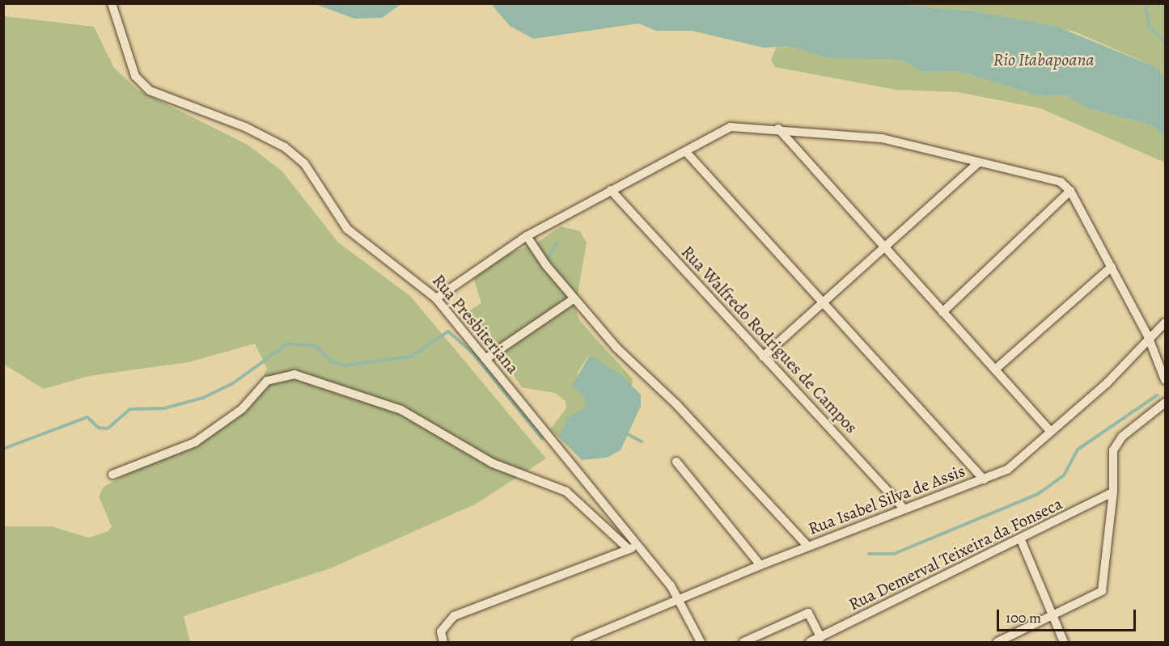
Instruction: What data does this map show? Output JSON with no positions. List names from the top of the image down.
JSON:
{
  "streets": {
    "street": [
      "Rua Presbiteriana",
      "Rua Walfredo Rodrigues de Campos",
      "Rua Isabel Silva de Assis",
      "Rua Demerval Teixeira da Fonseca"
    ]
  },
  "crossings": [
    ["Rua Presbiteriana", "Rua Isabel Silva de Assis"],
    ["Rua Walfredo Rodrigues de Campos", "Rua Isabel Silva de Assis"]
  ],
  "water": ["Rio Itabapoana"],
  "scale_bar": "100 m"
}
